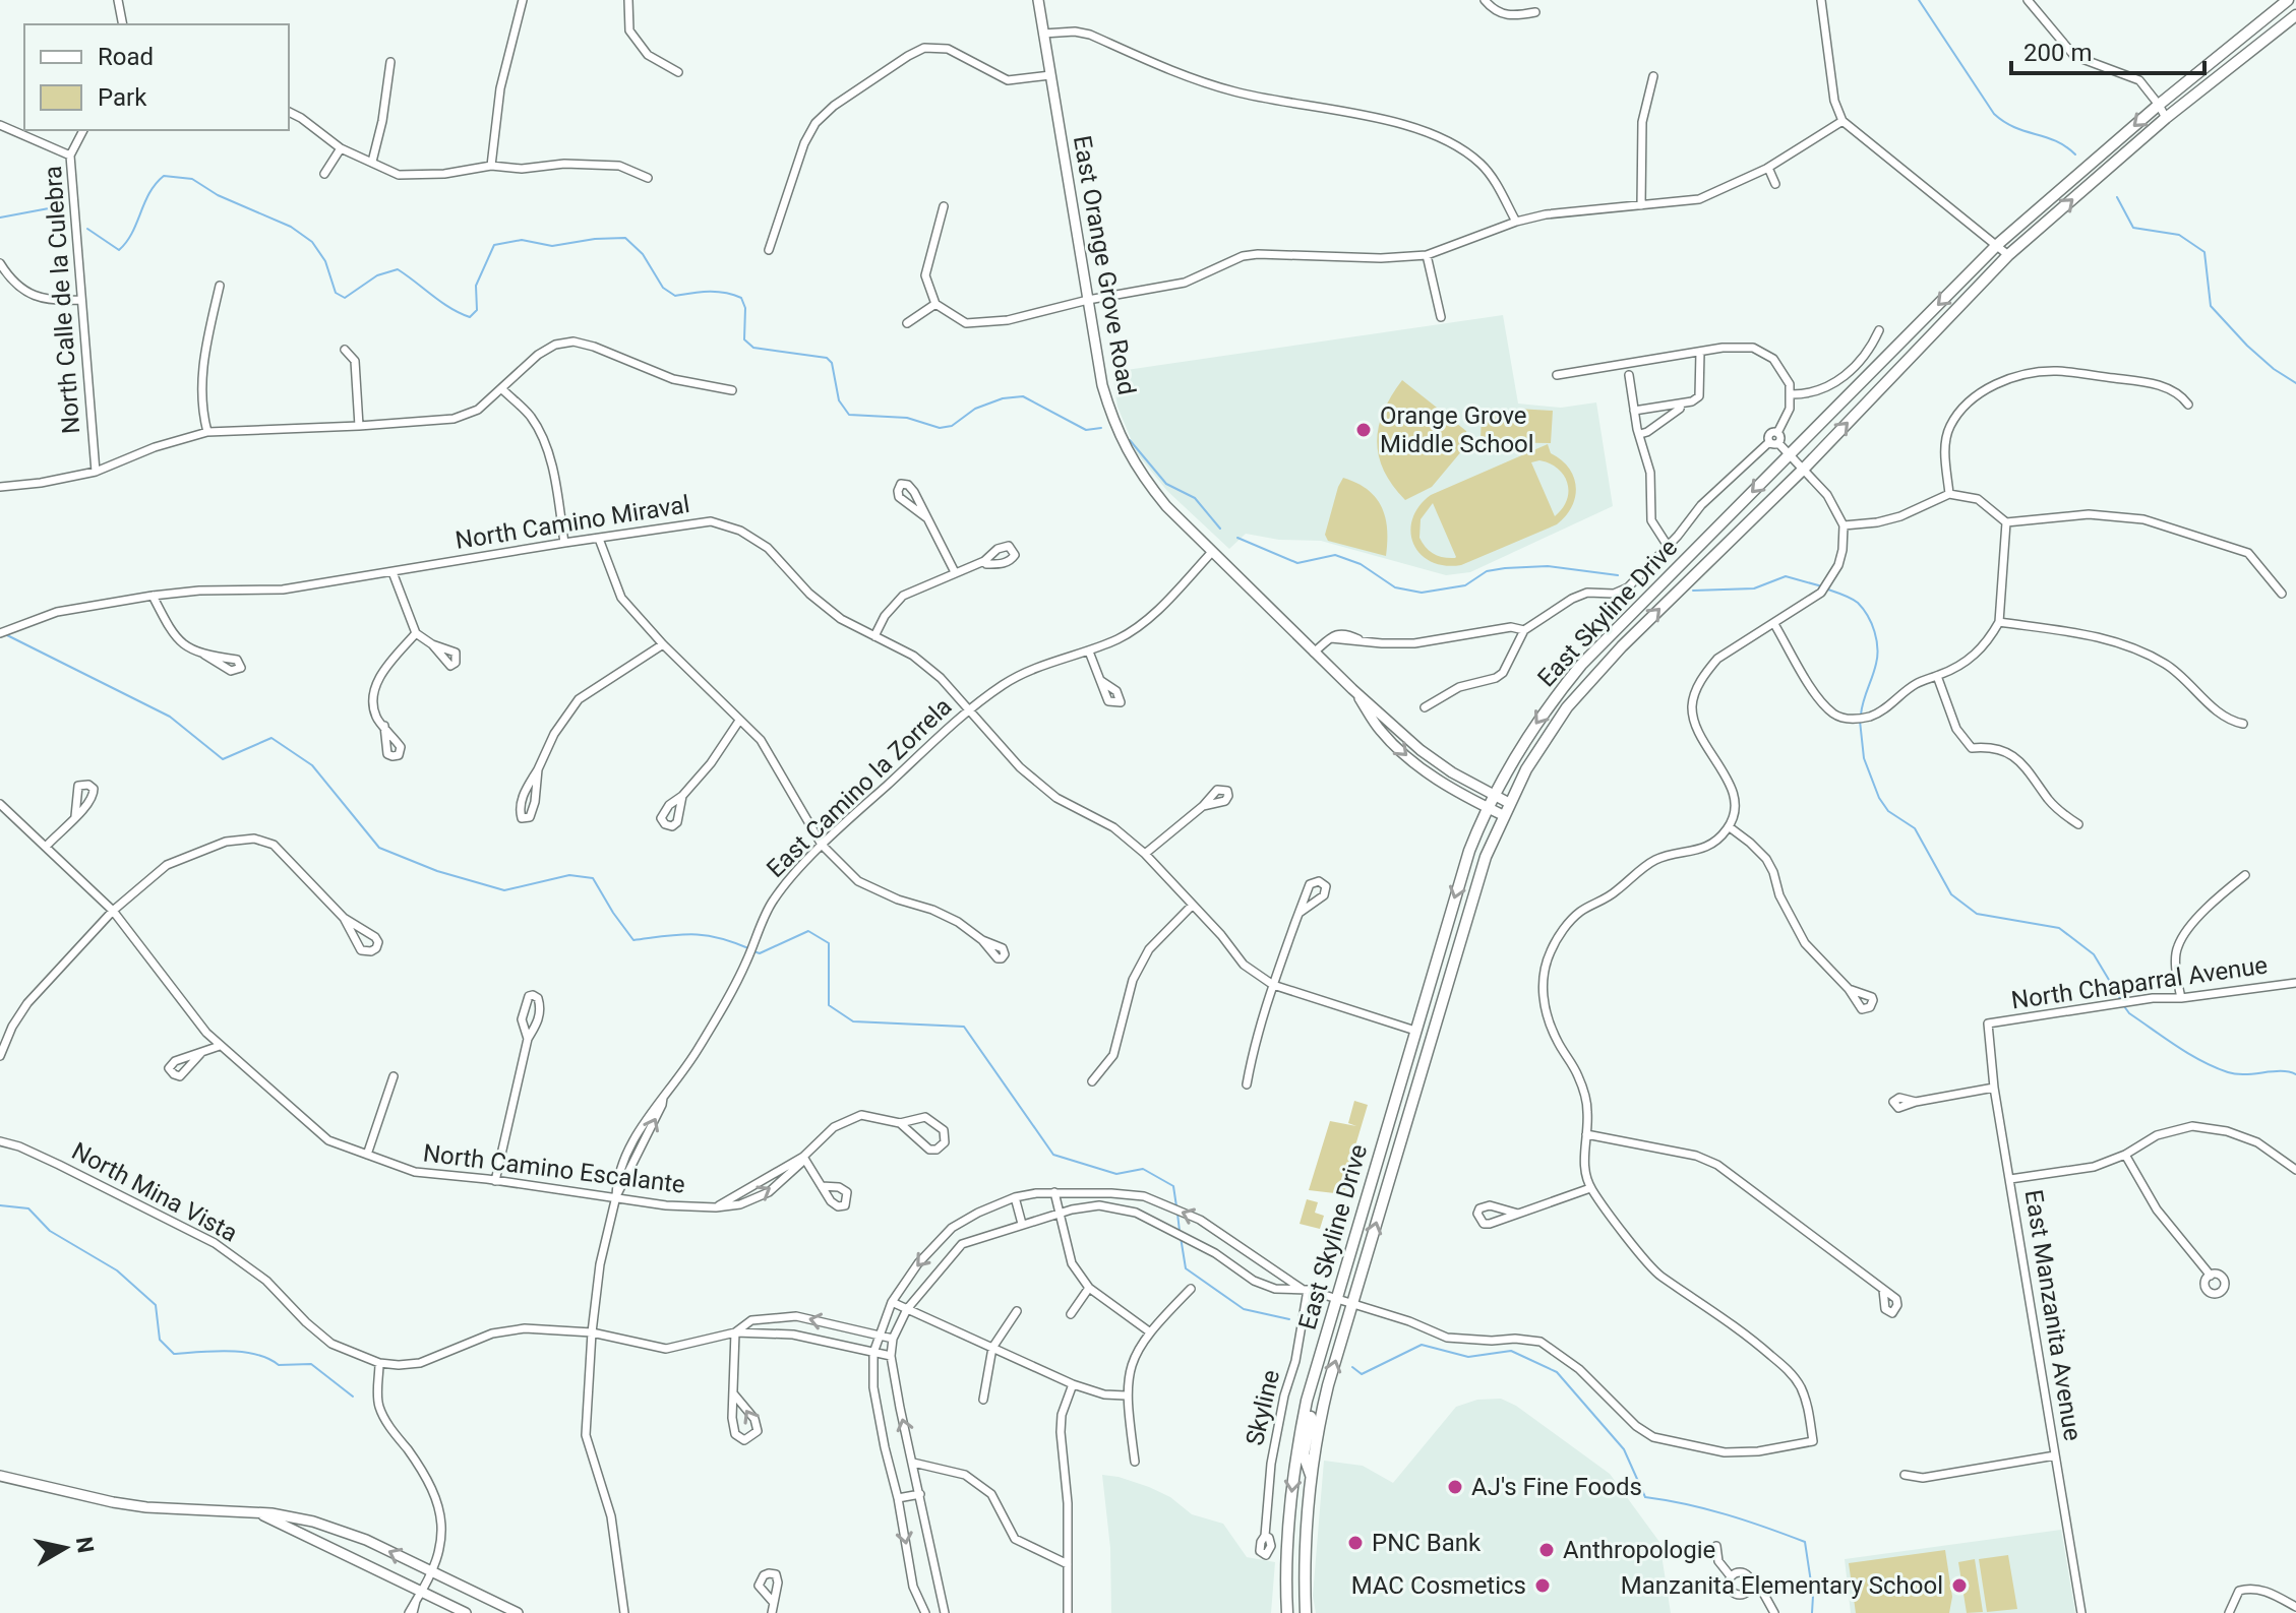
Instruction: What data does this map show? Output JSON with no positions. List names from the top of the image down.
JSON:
{
  "streets": {
    "main road": ["East Orange Grove Road", "East Skyline Drive"],
    "street": [
      "North Calle de la Culebra",
      "North Camino Miraval",
      "East Camino la Zorrela",
      "North Chaparral Avenue",
      "North Camino Escalante",
      "North Mina Vista",
      "East Manzanita Avenue",
      "Skyline"
    ]
  },
  "crossings": [
    ["East Orange Grove Road", "East Skyline Drive"],
    ["East Orange Grove Road", "East Camino la Zorrela"],
    ["North Camino Miraval", "East Skyline Drive"],
    ["North Camino Miraval", "East Camino la Zorrela"],
    ["East Camino la Zorrela", "North Camino Escalante"],
    ["East Camino la Zorrela", "North Mina Vista"],
    ["North Chaparral Avenue", "East Manzanita Avenue"]
  ],
  "places": [
    "Orange Grove Middle School",
    "AJ's Fine Foods",
    "PNC Bank",
    "Anthropologie",
    "MAC Cosmetics",
    "Manzanita Elementary School"
  ],
  "legend": ["Road", "Park"],
  "scale_bar": "200 m",
  "north": "right"
}
